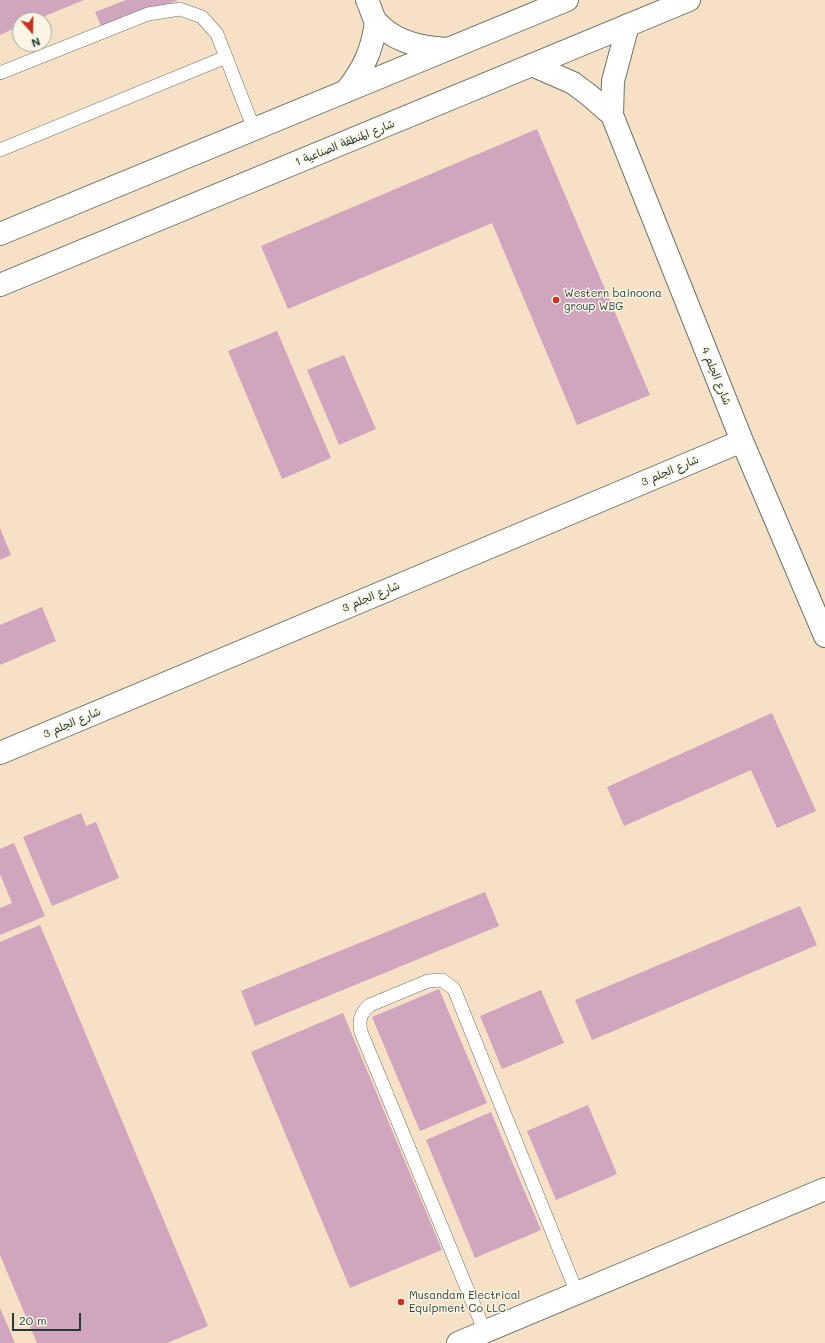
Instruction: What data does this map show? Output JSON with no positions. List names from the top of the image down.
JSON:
{
  "streets": {
    "street": ["شارع المنطقة الصناعية 1", "شارع الحِلم 4", "شارع الحِلم 3"]
  },
  "crossings": [
    ["شارع المنطقة الصناعية 1", "شارع الحِلم 4"],
    ["شارع الحِلم 4", "شارع الحِلم 3"]
  ],
  "places": ["Western bainoona group WBG", "Musandam Electrical Equipment Co LLC"],
  "scale_bar": "20 m",
  "north": "bottom"
}
